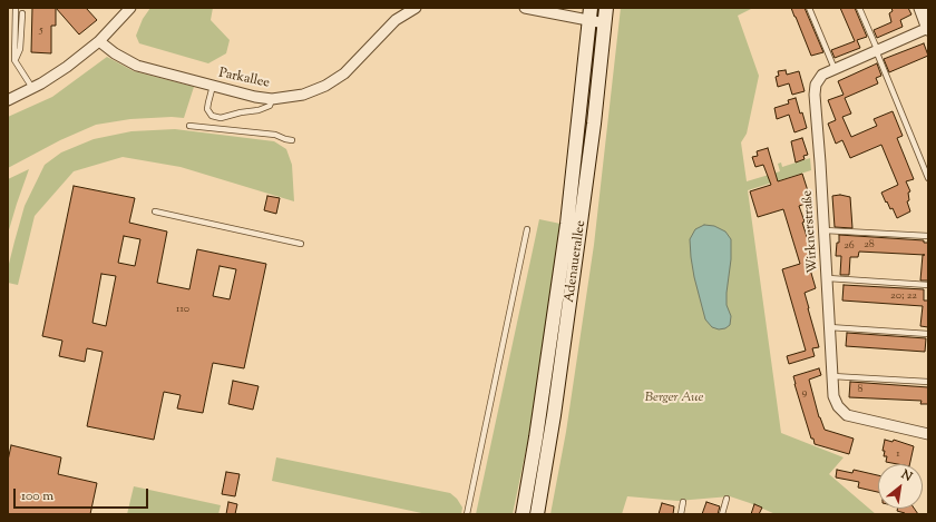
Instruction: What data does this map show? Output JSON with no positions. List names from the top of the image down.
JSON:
{
  "streets": {
    "main road": ["Adenauerallee"],
    "street": ["Parkallee", "Wirknerstraße"]
  },
  "parks": ["Berger Aue"],
  "house_numbers": [
    "5",
    "28",
    "26",
    "20; 22",
    "110",
    "8",
    "9",
    "1"
  ],
  "scale_bar": "100 m",
  "north": "top right"
}
